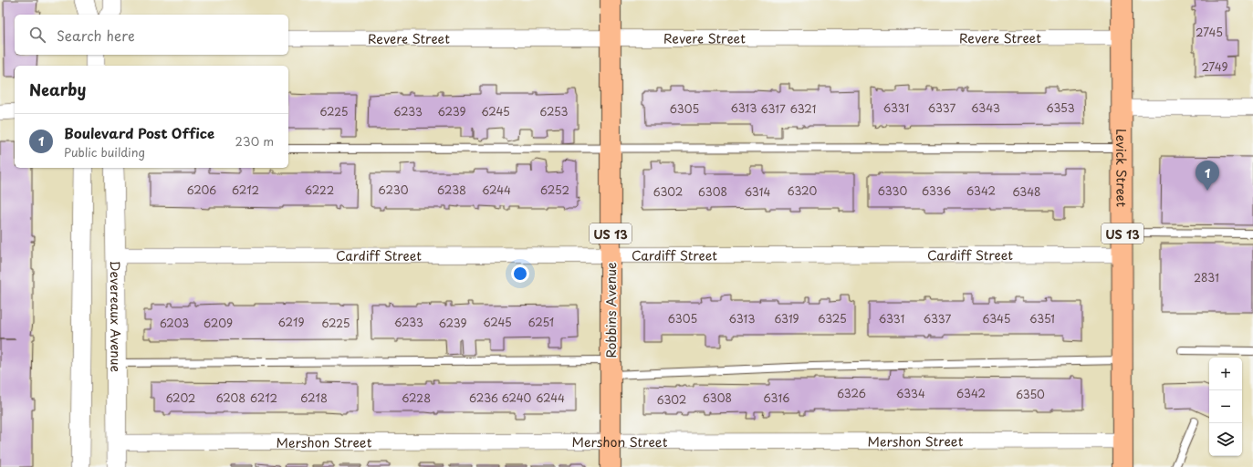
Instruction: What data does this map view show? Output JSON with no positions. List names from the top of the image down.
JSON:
{
  "streets": {
    "highway": ["Levick Street", "US 13", "Robbins Avenue"],
    "street": [
      "Revere Street",
      "Cardiff Street",
      "Devereaux Avenue",
      "Mershon Street"
    ]
  },
  "crossings": [
    ["Revere Street", "Levick Street"],
    ["Revere Street", "Robbins Avenue"],
    ["Levick Street", "Cardiff Street"],
    ["Levick Street", "Mershon Street"],
    ["Cardiff Street", "Robbins Avenue"],
    ["Cardiff Street", "Devereaux Avenue"],
    ["Robbins Avenue", "Mershon Street"],
    ["Devereaux Avenue", "Mershon Street"]
  ],
  "house_numbers": [
    "2745",
    "2749",
    "6313",
    "6331",
    "6337",
    "6343",
    "6353",
    "6305",
    "6317",
    "6321",
    "6225",
    "6233",
    "6239",
    "6245",
    "6253",
    "6206",
    "6212",
    "6222",
    "6230",
    "6238",
    "6244",
    "6252",
    "6320",
    "6330",
    "6336",
    "6342",
    "6302",
    "6308",
    "6314",
    "6348",
    "2831",
    "6305",
    "6313",
    "6319",
    "6325",
    "6331",
    "6337",
    "6345",
    "6351",
    "6219",
    "6233",
    "6245",
    "6251",
    "6203",
    "6209",
    "6225",
    "6239",
    "6326",
    "6334",
    "6342",
    "6350",
    "6202",
    "6208",
    "6212",
    "6218",
    "6228",
    "6236",
    "6240",
    "6244",
    "6308",
    "6316",
    "6302"
  ],
  "page": {
    "search": "Search here",
    "heading": "Nearby",
    "list": [
      {
        "mark": "1",
        "name": "Boulevard Post Office",
        "note": "Public building",
        "value": "230 m"
      }
    ],
    "pins": "1",
    "map_buttons": ["+", "−"]
  }
}
